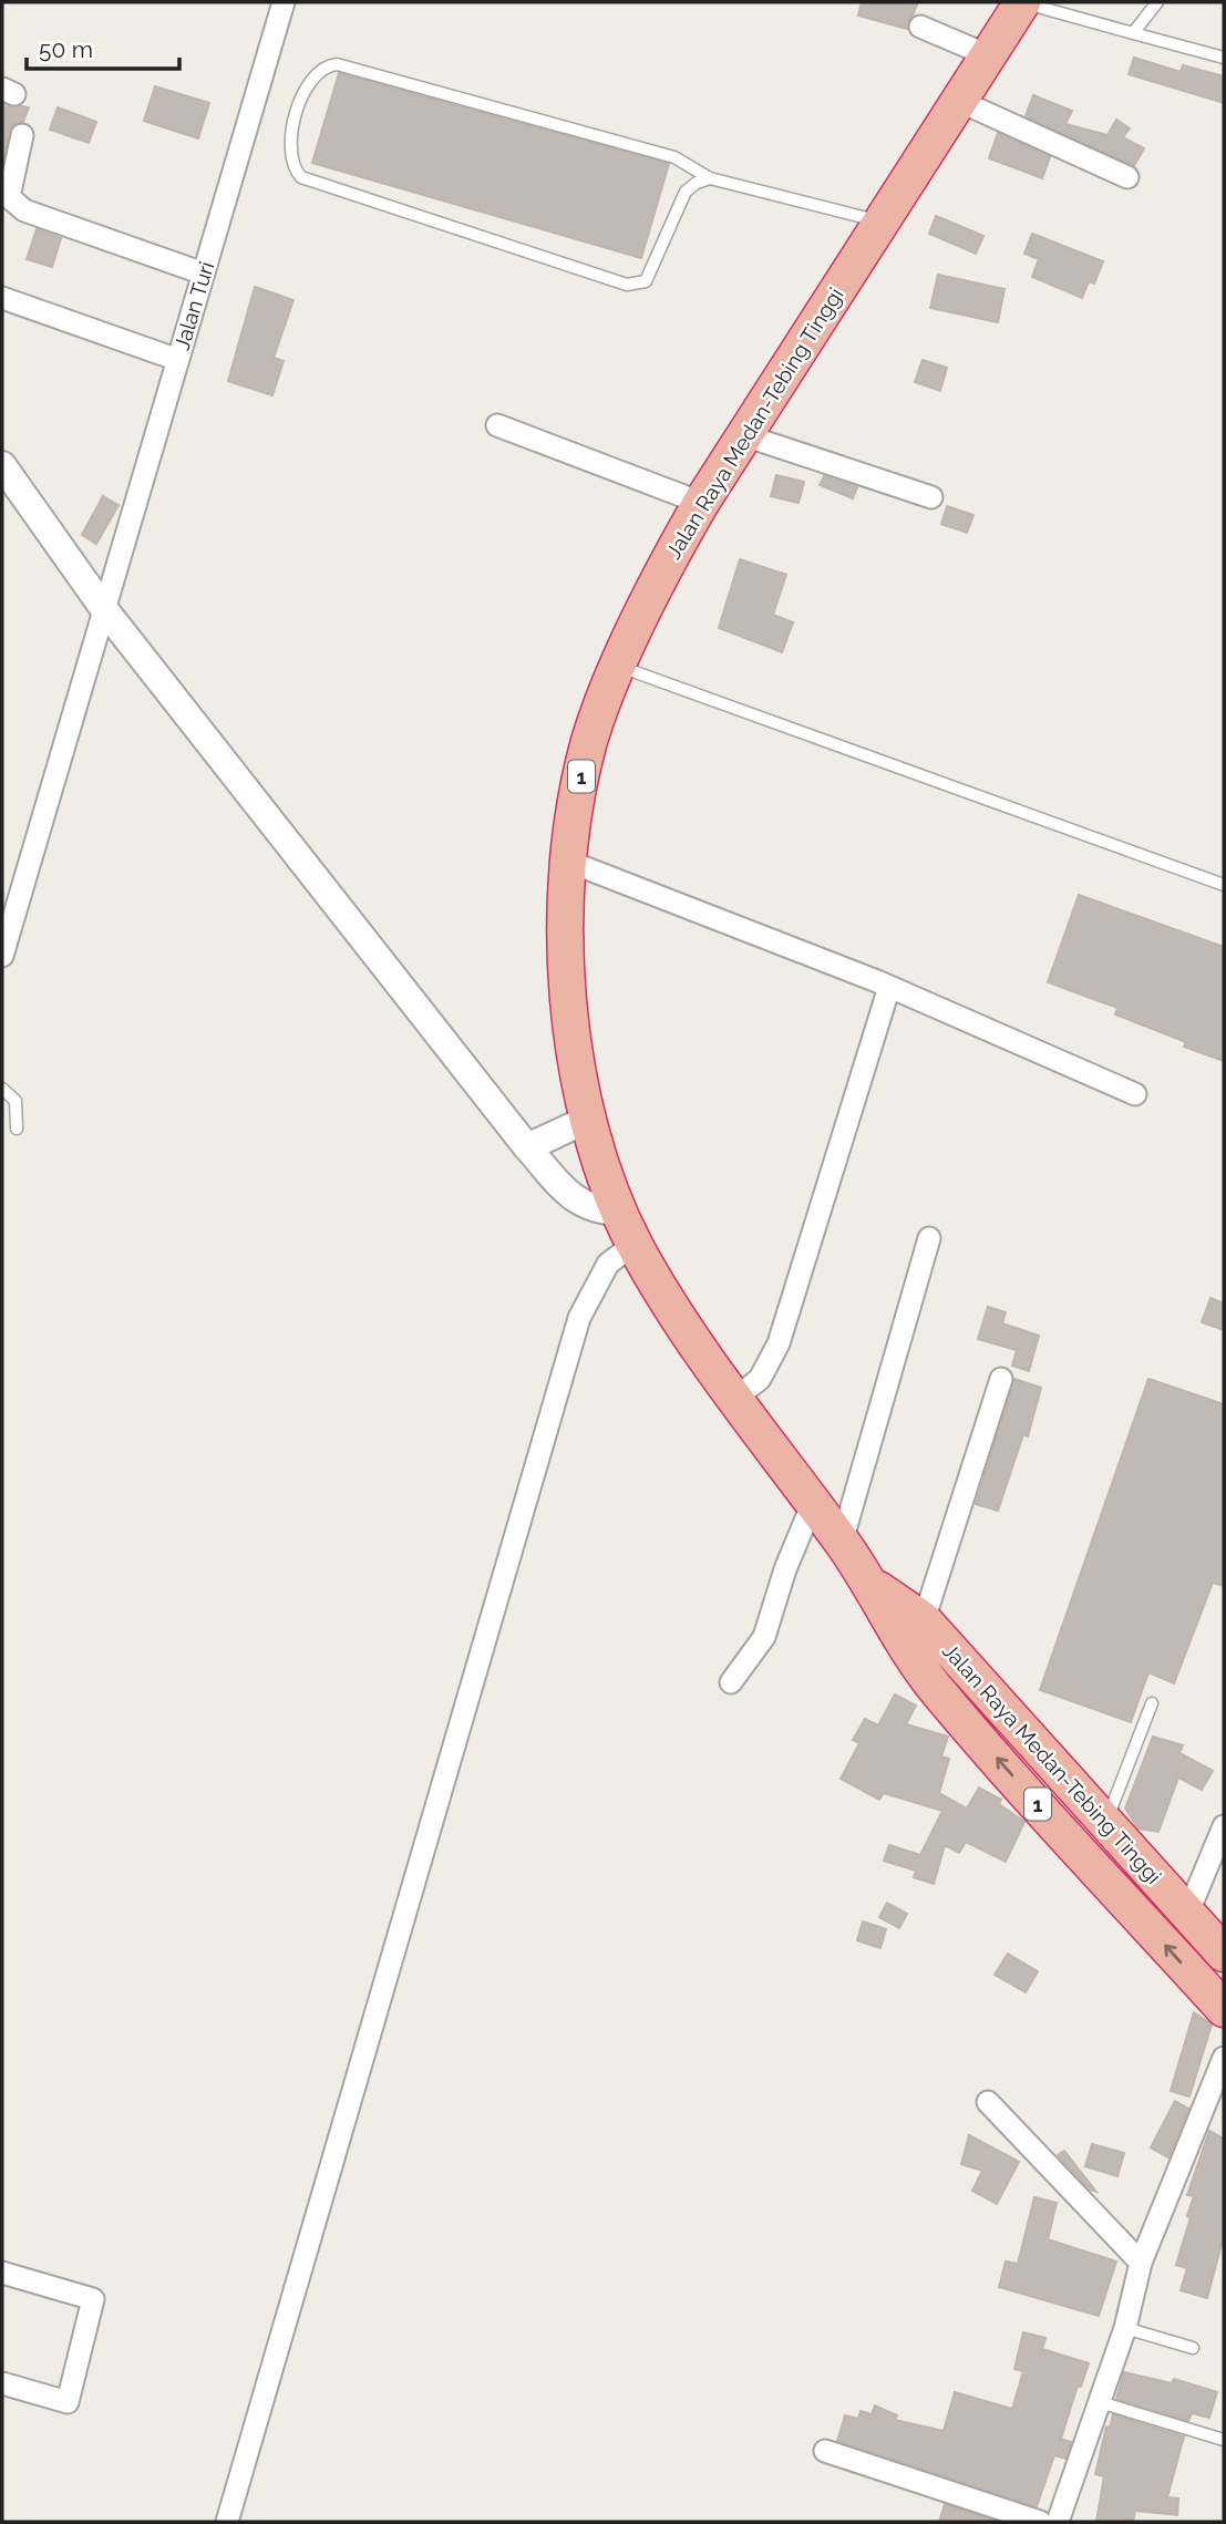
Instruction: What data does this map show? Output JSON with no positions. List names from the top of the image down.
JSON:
{
  "streets": {
    "highway": ["Jalan Raya Medan-Tebing Tinggi", "1"],
    "street": ["Jalan Turi"]
  },
  "scale_bar": "50 m"
}
